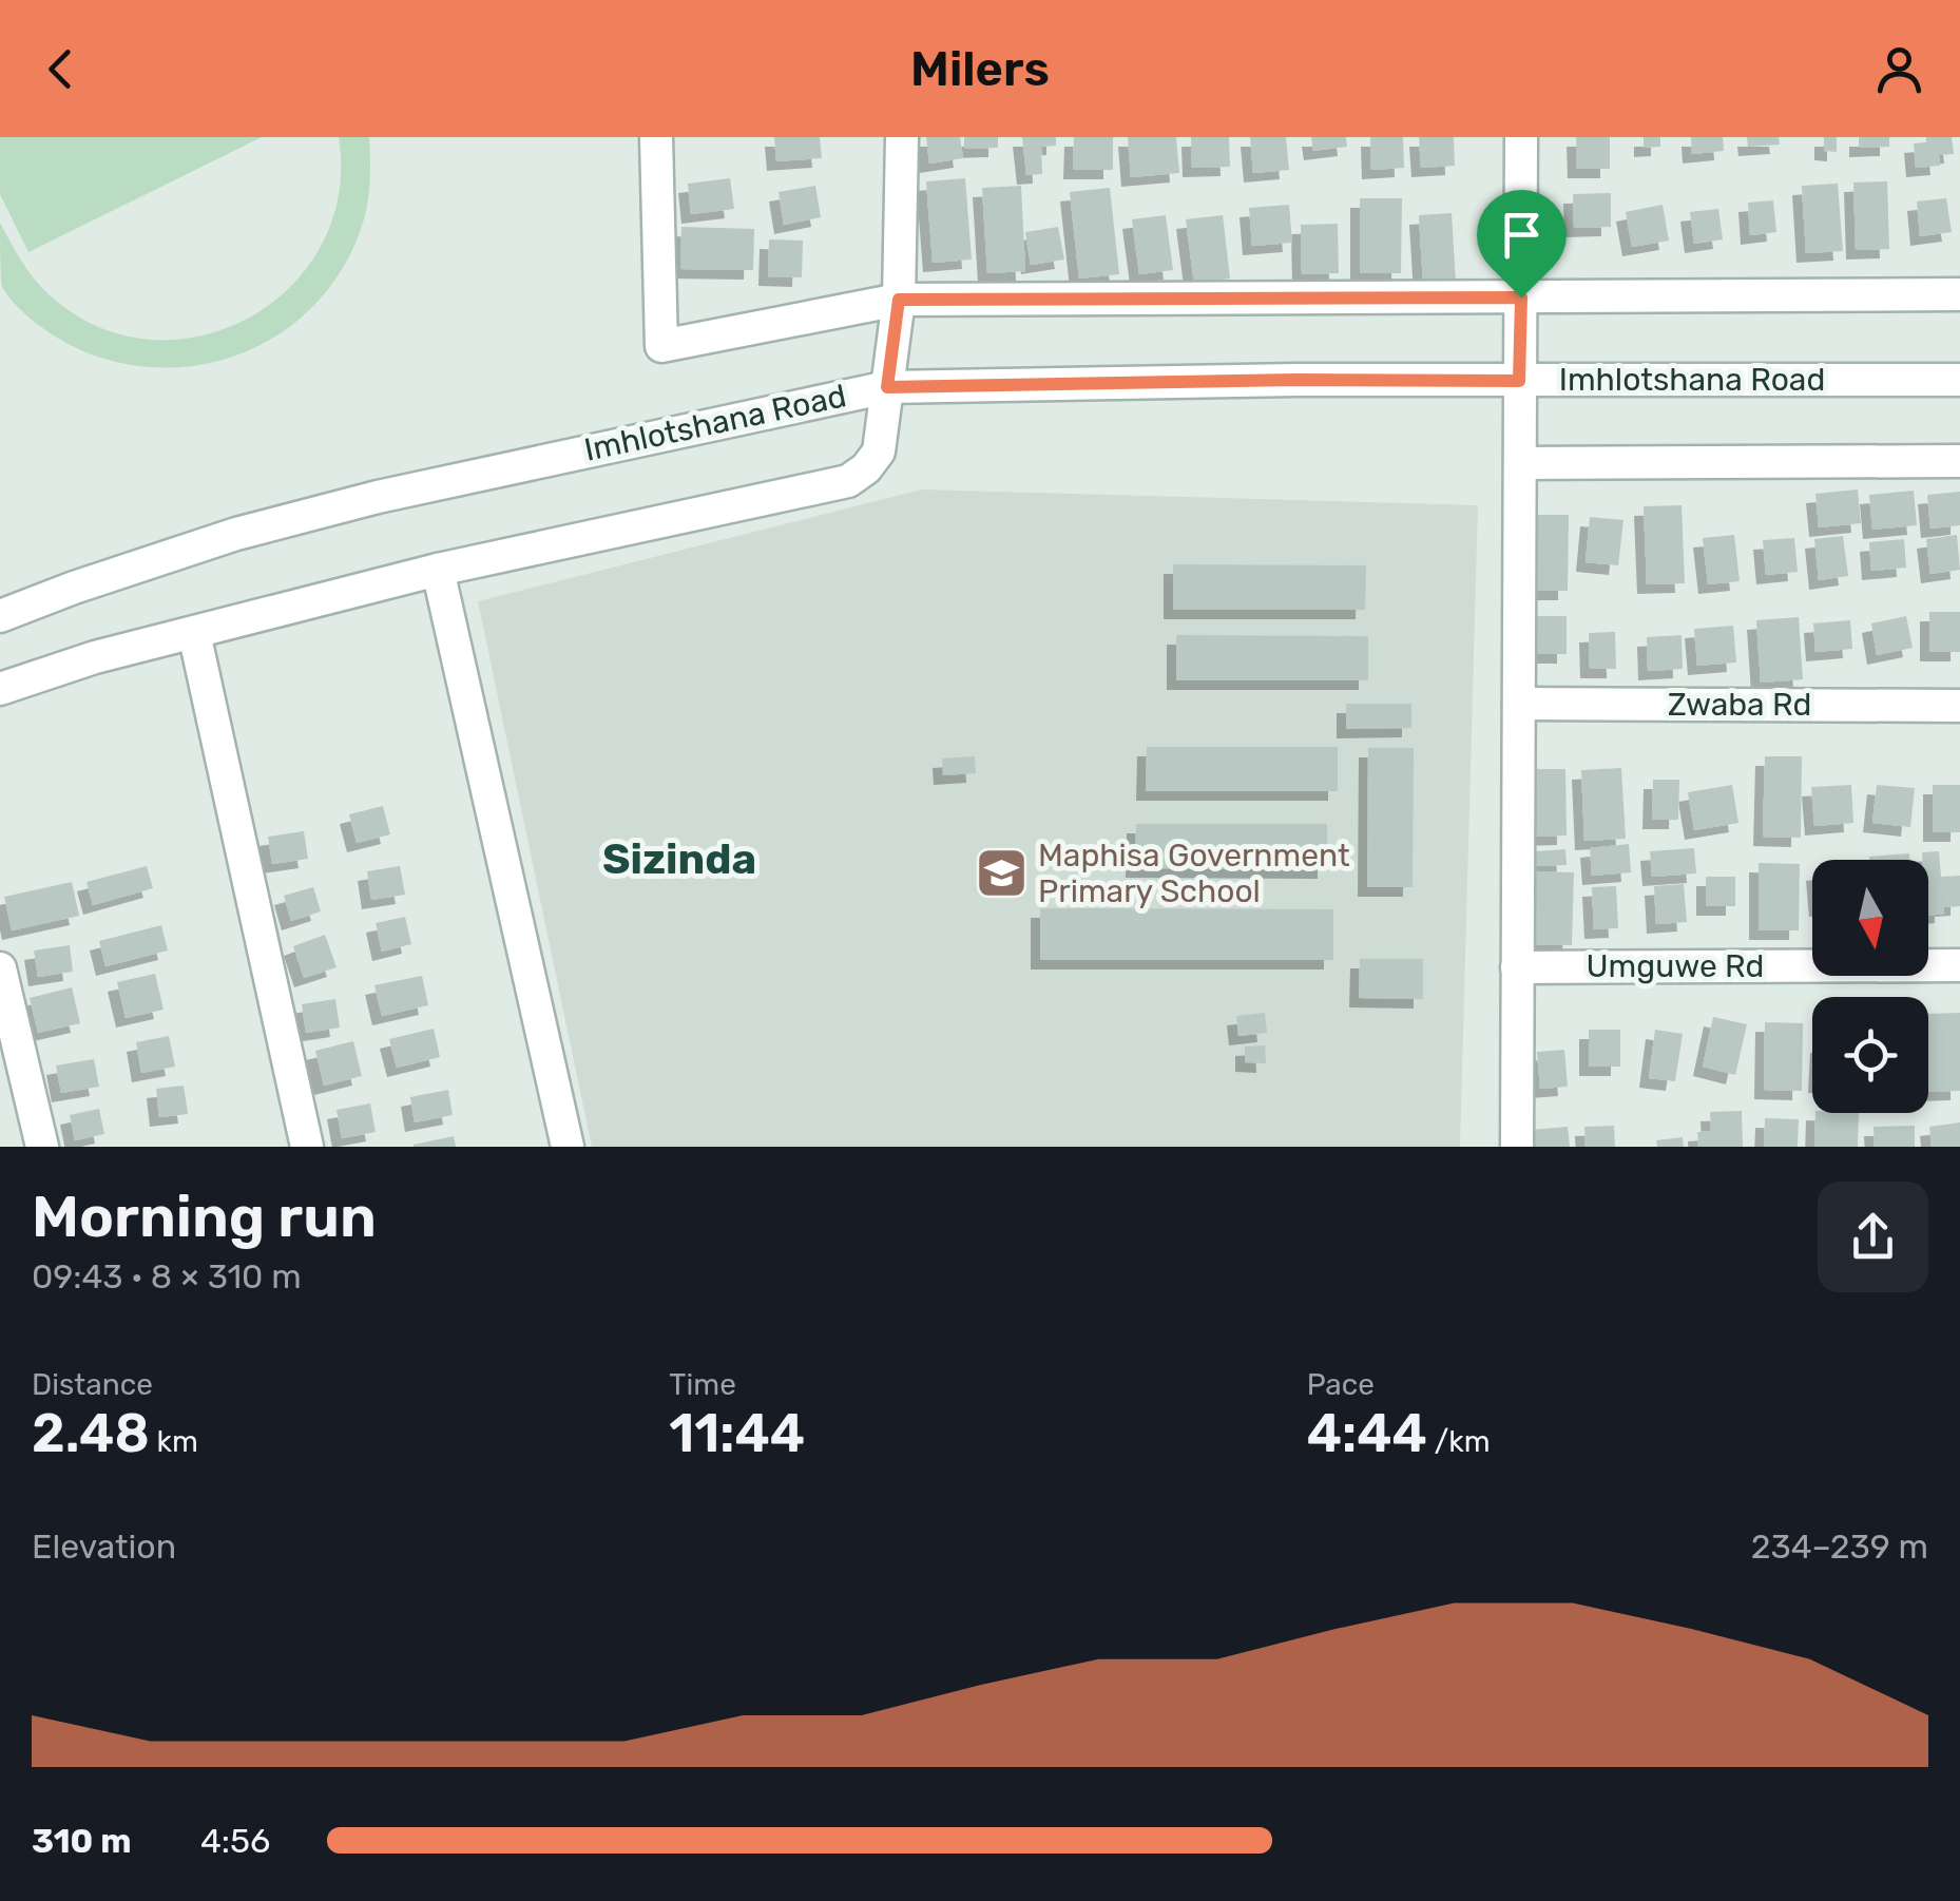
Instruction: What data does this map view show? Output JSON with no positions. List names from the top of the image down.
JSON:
{
  "streets": {
    "street": ["Imhlotshana Road", "Zwaba Rd", "Umguwe Rd"]
  },
  "districts": ["Sizinda"],
  "places": {
    "school or university": ["Maphisa Government Primary School"]
  },
  "north": "bottom",
  "page": {
    "header": "Milers",
    "heading": ["Morning run", "09:43 · 8 × 310 m"],
    "stats": [
      ["Distance", "2.48 km"],
      ["Time", "11:44"],
      ["Pace", "4:44 /km"]
    ],
    "chart": ["Elevation", "234–239 m"],
    "list": [
      {
        "name": "310 m",
        "note": "4:56"
      }
    ]
  }
}
